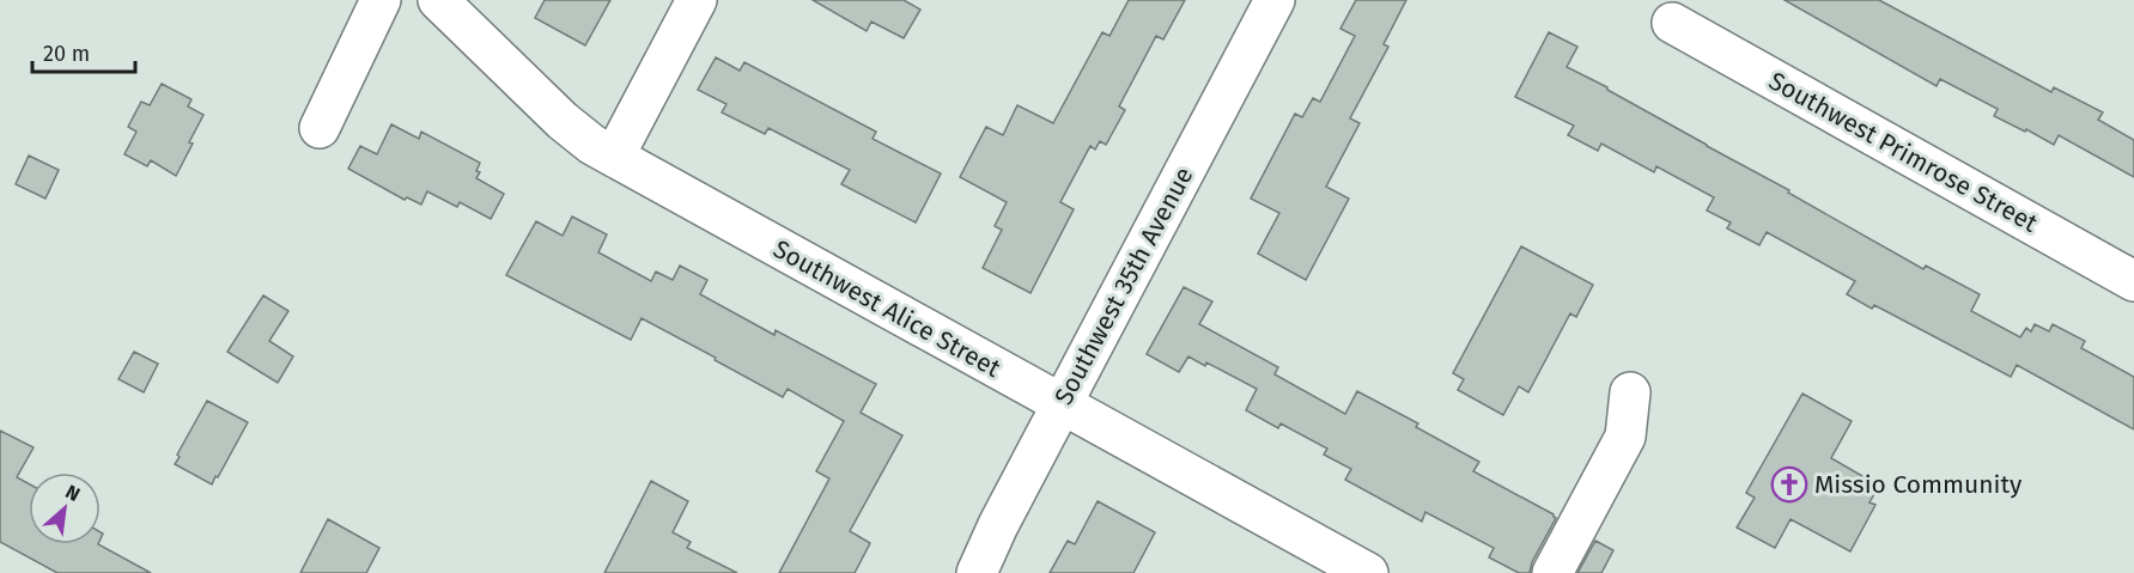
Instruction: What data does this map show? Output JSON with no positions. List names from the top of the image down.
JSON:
{
  "streets": {
    "street": ["Southwest Primrose Street", "Southwest 35th Avenue", "Southwest Alice Street"]
  },
  "crossings": [
    ["Southwest 35th Avenue", "Southwest Alice Street"]
  ],
  "places": {
    "church": ["Missio Community"]
  },
  "scale_bar": "20 m",
  "north": "top right"
}
